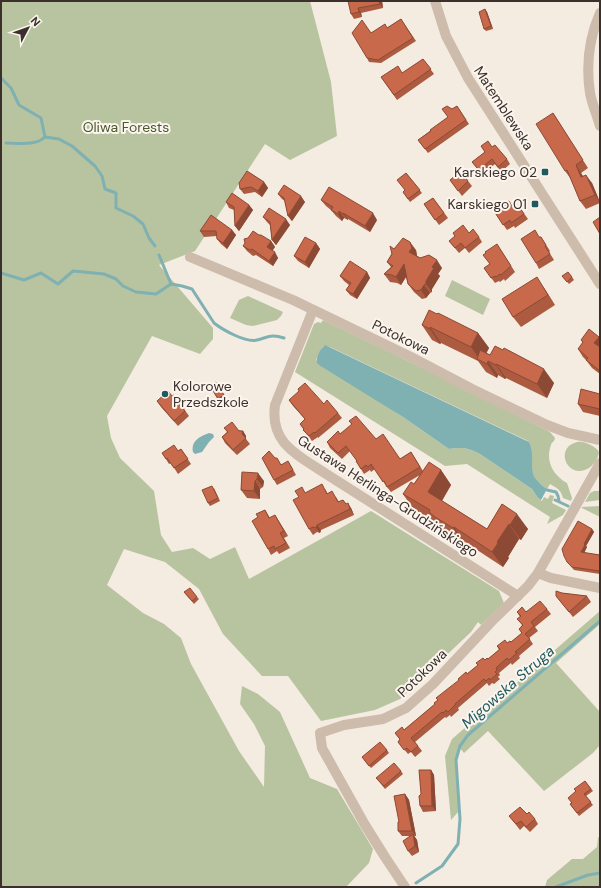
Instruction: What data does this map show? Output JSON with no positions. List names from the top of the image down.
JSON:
{
  "streets": {
    "street": ["Matemblewska", "Potokowa", "Gustawa Herlinga-Grudzińskiego"]
  },
  "crossings": [
    ["Potokowa", "Gustawa Herlinga-Grudzińskiego"]
  ],
  "water": ["Migowska Struga"],
  "parks": ["Oliwa Forests"],
  "places": {
    "transit": ["Karskiego 02", "Karskiego 01"],
    "other": ["Kolorowe Przedszkole"]
  },
  "north": "top right"
}
